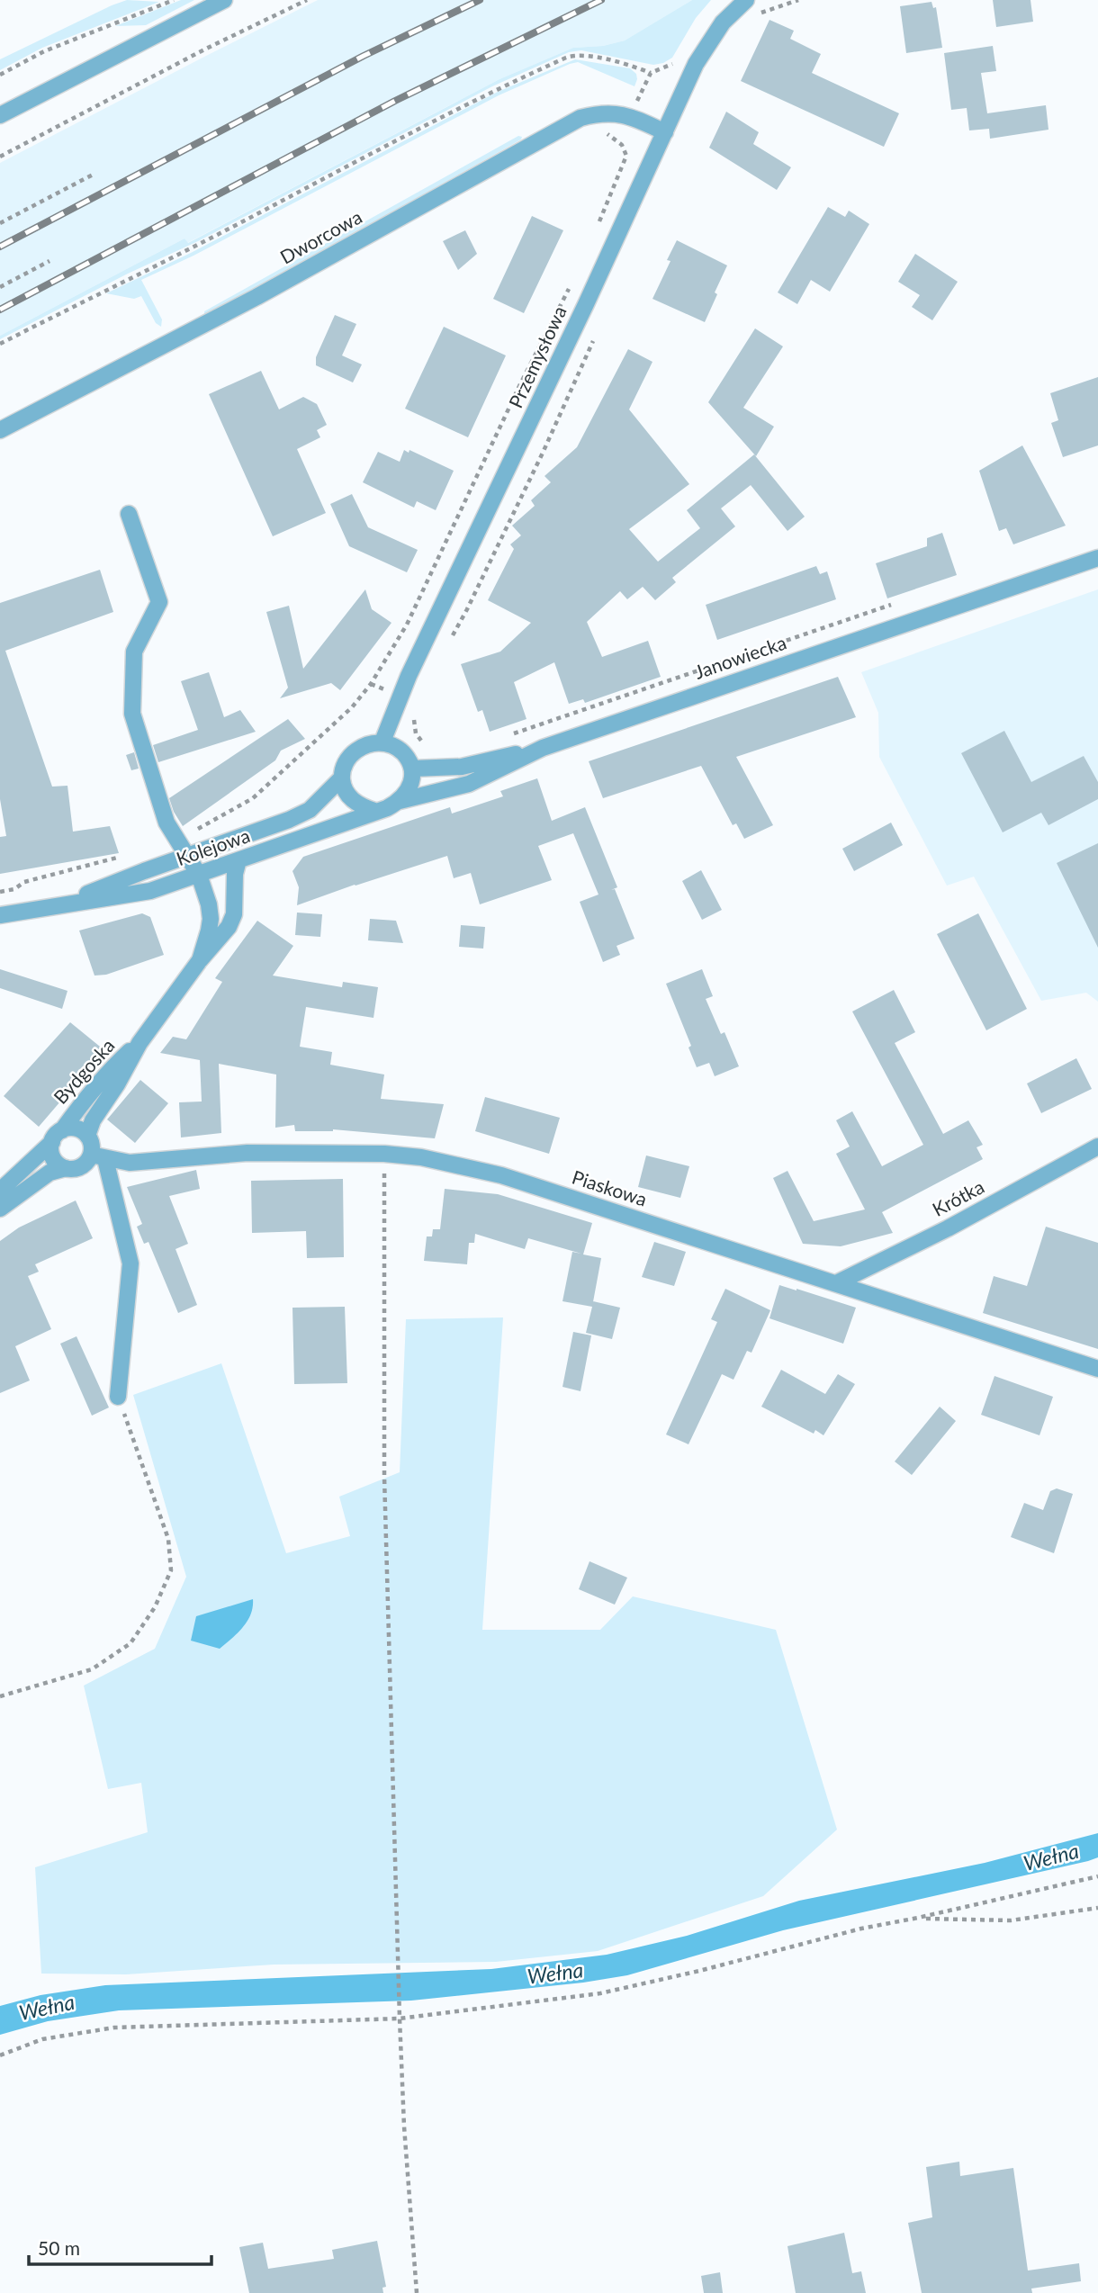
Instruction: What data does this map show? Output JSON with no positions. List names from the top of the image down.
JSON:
{
  "streets": {
    "street": [
      "Dworcowa",
      "Przemysłowa",
      "Janowiecka",
      "Kolejowa",
      "Bydgoska",
      "Piaskowa",
      "Krótka"
    ]
  },
  "crossings": [
    ["Dworcowa", "Przemysłowa"],
    ["Przemysłowa", "Janowiecka"],
    ["Przemysłowa", "Kolejowa"],
    ["Janowiecka", "Kolejowa"],
    ["Kolejowa", "Bydgoska"],
    ["Bydgoska", "Piaskowa"],
    ["Piaskowa", "Krótka"]
  ],
  "water": ["Wełna"],
  "scale_bar": "50 m"
}
